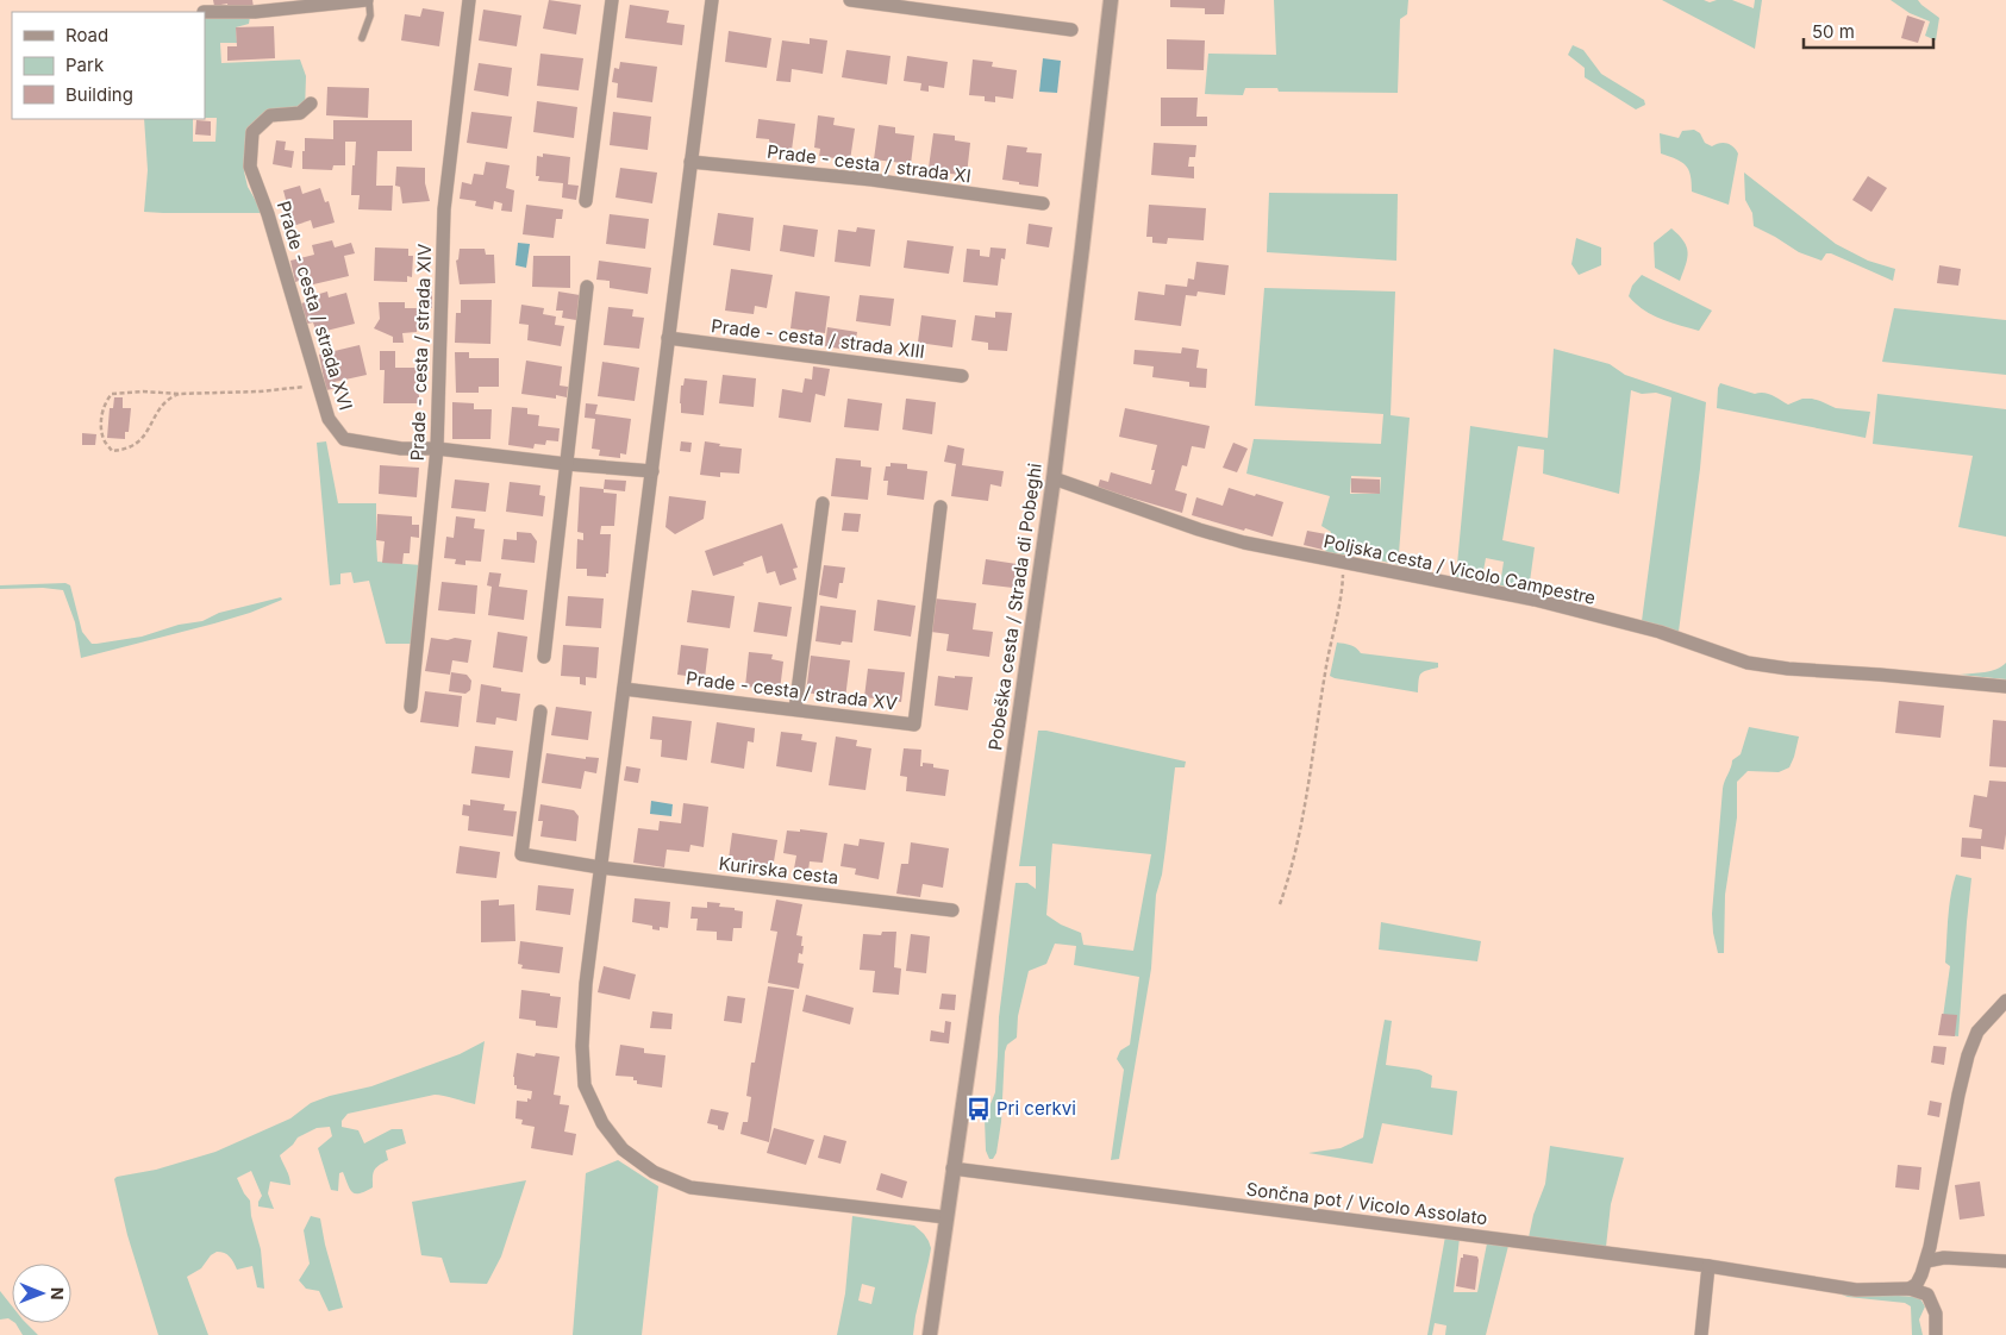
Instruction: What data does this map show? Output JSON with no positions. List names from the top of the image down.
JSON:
{
  "streets": {
    "street": [
      "Prade - cesta / strada XI",
      "Prade - cesta / strada XVI",
      "Prade - cesta / strada XIII",
      "Prade - cesta / strada XIV",
      "Poljska cesta / Vicolo Campestre",
      "Pobeška cesta / Strada di Pobeghi",
      "Prade - cesta / strada XV",
      "Kurirska cesta",
      "Sončna pot / Vicolo Assolato"
    ]
  },
  "crossings": [
    ["Prade - cesta / strada XVI", "Prade - cesta / strada XIV"],
    ["Poljska cesta / Vicolo Campestre", "Pobeška cesta / Strada di Pobeghi"],
    ["Pobeška cesta / Strada di Pobeghi", "Sončna pot / Vicolo Assolato"]
  ],
  "places": {
    "bus stop": ["Pri cerkvi"]
  },
  "legend": ["Road", "Park", "Building"],
  "scale_bar": "50 m",
  "north": "right"
}
